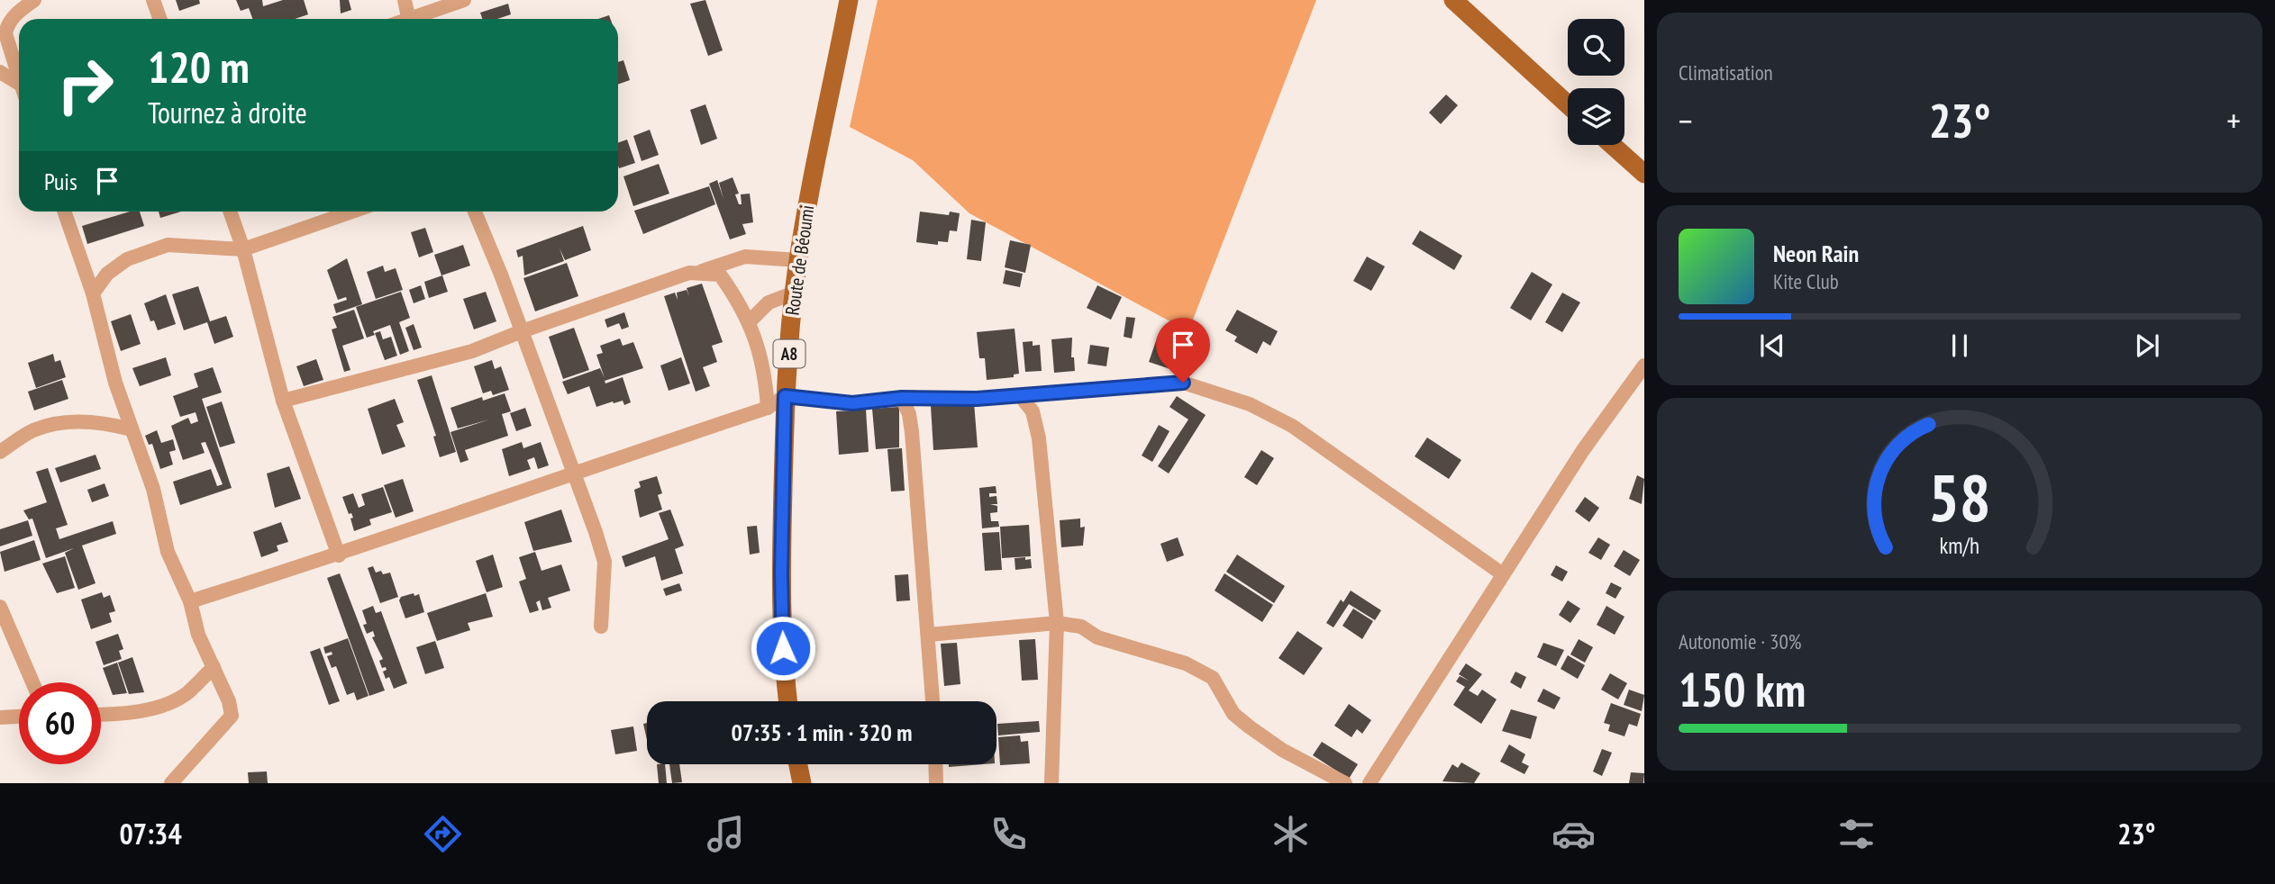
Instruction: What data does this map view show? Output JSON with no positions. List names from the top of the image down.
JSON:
{
  "streets": {
    "main road": ["Route de Béoumi", "A8"]
  },
  "page": {
    "tile": [
      "Climatisation",
      ["Autonomie · 30%", "150 km"]
    ],
    "turn": ["120 m", "Tournez à droite"],
    "heat": ["−", "23°", "+"],
    "then": "Puis",
    "song": ["Neon Rain", "Kite Club"],
    "limit": "60",
    "trip": "07:35 · 1 min · 320 m",
    "tabs": ["07:34", "23°"],
    "gauge": ["58", "km/h"]
  }
}
